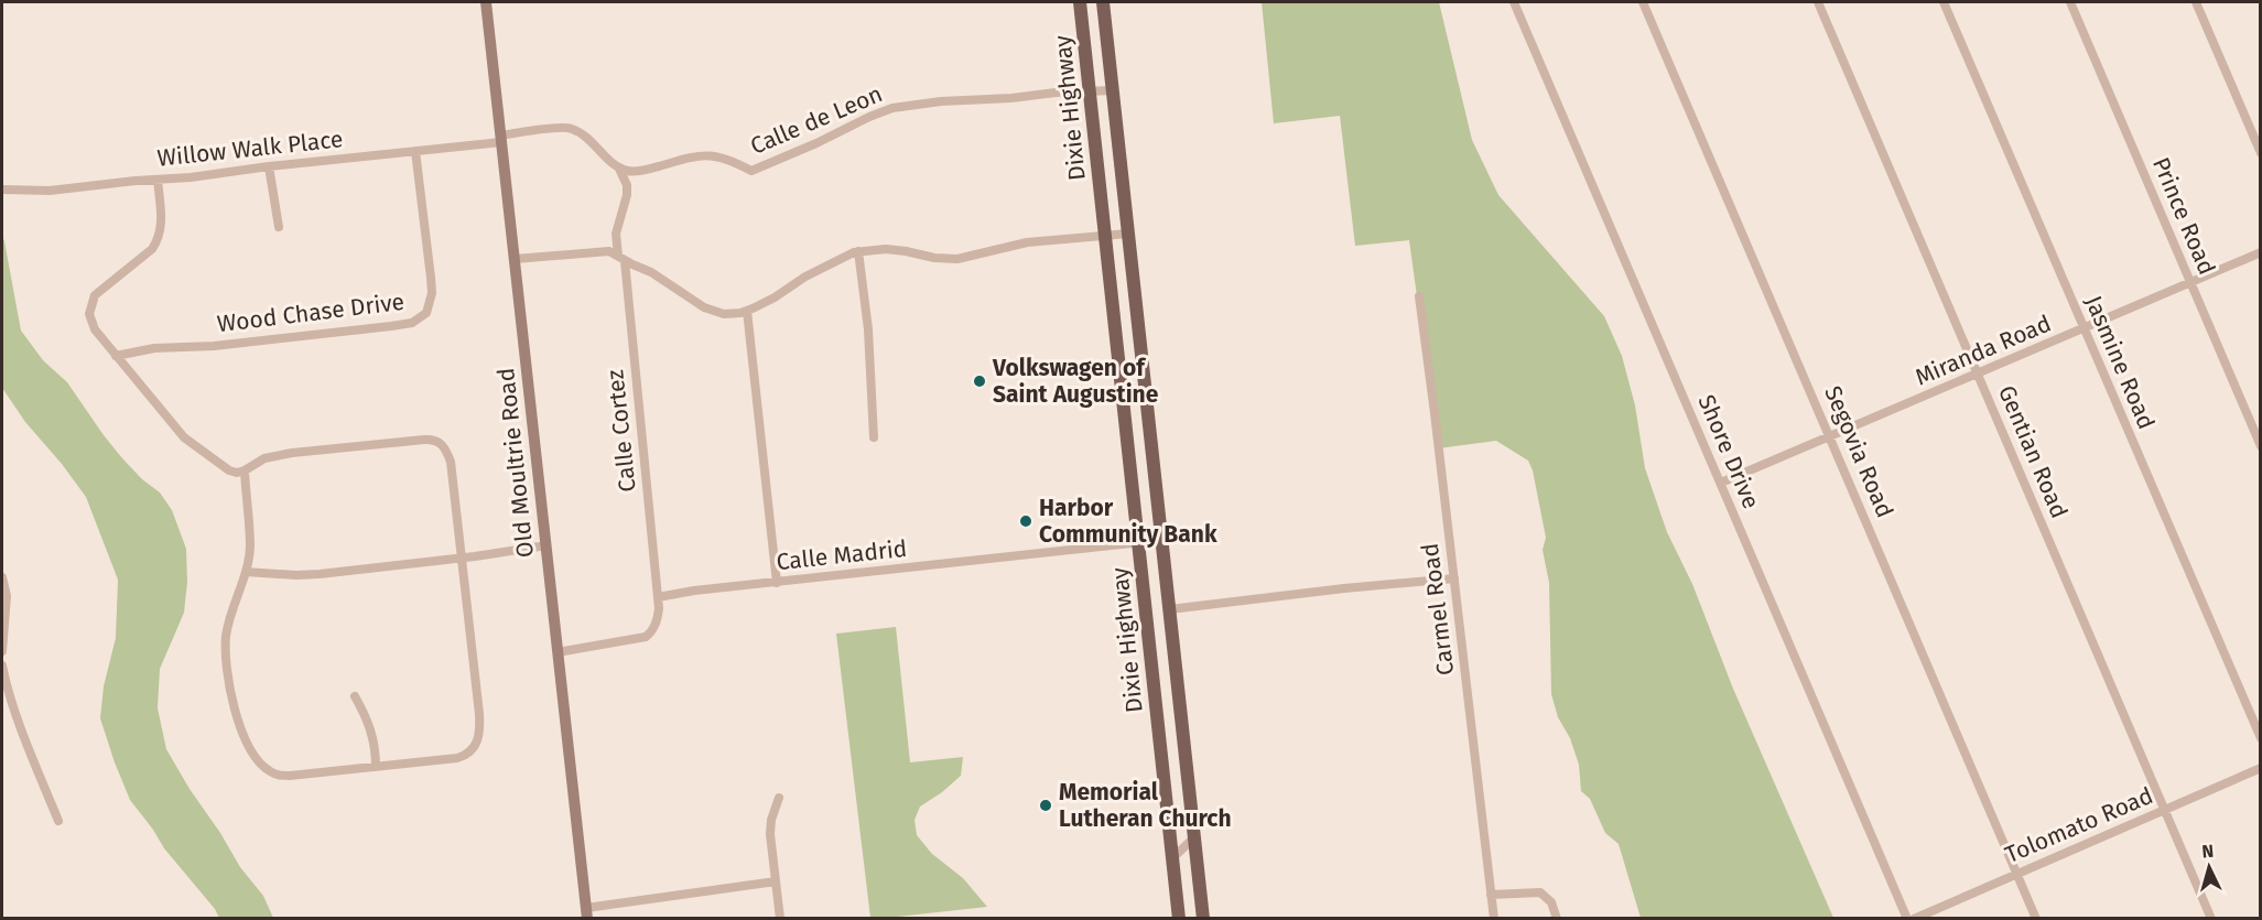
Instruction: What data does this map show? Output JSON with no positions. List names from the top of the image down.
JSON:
{
  "streets": {
    "main road": ["Dixie Highway", "Old Moultrie Road"],
    "street": [
      "Calle de Leon",
      "Willow Walk Place",
      "Prince Road",
      "Wood Chase Drive",
      "Miranda Road",
      "Jasmine Road",
      "Calle Cortez",
      "Shore Drive",
      "Segovia Road",
      "Gentian Road",
      "Calle Madrid",
      "Carmel Road",
      "Tolomato Road"
    ]
  },
  "crossings": [
    ["Dixie Highway", "Calle de Leon"],
    ["Dixie Highway", "Calle Madrid"],
    ["Willow Walk Place", "Wood Chase Drive"],
    ["Willow Walk Place", "Old Moultrie Road"],
    ["Prince Road", "Miranda Road"],
    ["Miranda Road", "Jasmine Road"],
    ["Miranda Road", "Shore Drive"],
    ["Miranda Road", "Segovia Road"],
    ["Miranda Road", "Gentian Road"],
    ["Calle Cortez", "Calle Madrid"],
    ["Segovia Road", "Tolomato Road"],
    ["Gentian Road", "Tolomato Road"]
  ],
  "places": ["Volkswagen of Saint Augustine", "Harbor Community Bank", "Memorial Lutheran Church"],
  "north": "top"
}
